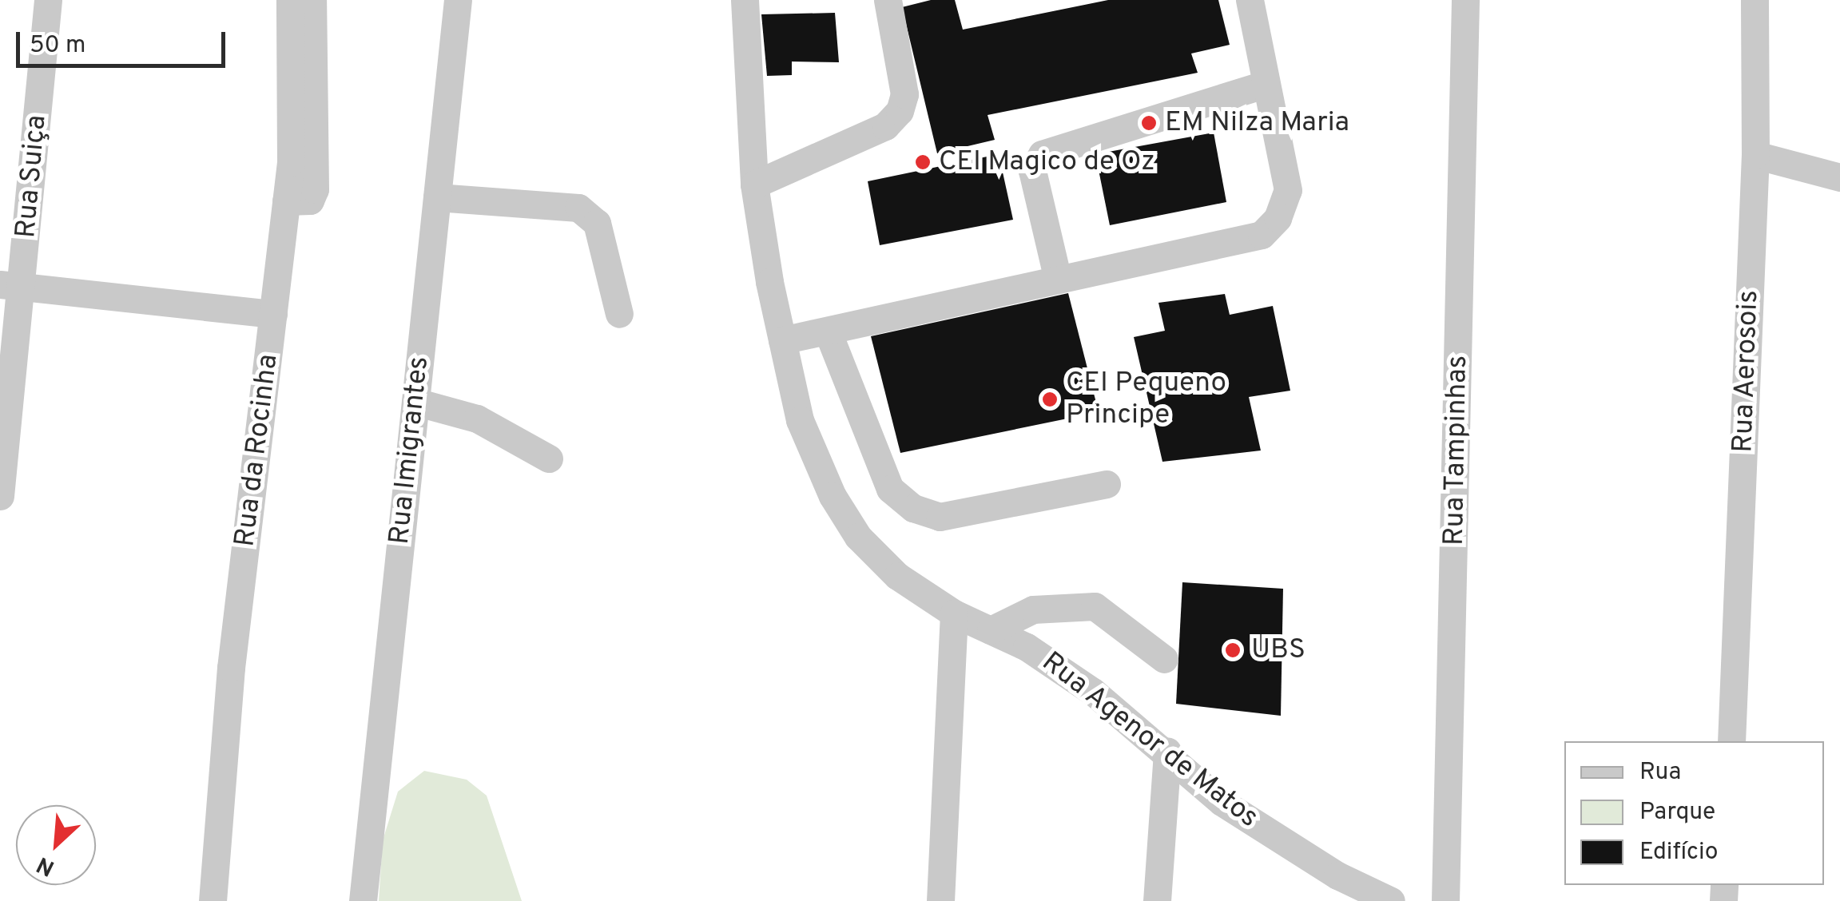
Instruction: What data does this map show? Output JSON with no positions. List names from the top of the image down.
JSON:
{
  "streets": {
    "street": [
      "Rua Suiça",
      "Rua Aerosois",
      "Rua da Rocinha",
      "Rua Imigrantes",
      "Rua Tampinhas",
      "Rua Agenor de Matos"
    ]
  },
  "places": [
    "EM Nilza Maria",
    "CEI Magico de Oz",
    "CEI Pequeno Principe",
    "UBS"
  ],
  "legend": ["Rua", "Parque", "Edifício"],
  "scale_bar": "50 m",
  "north": "bottom left"
}
